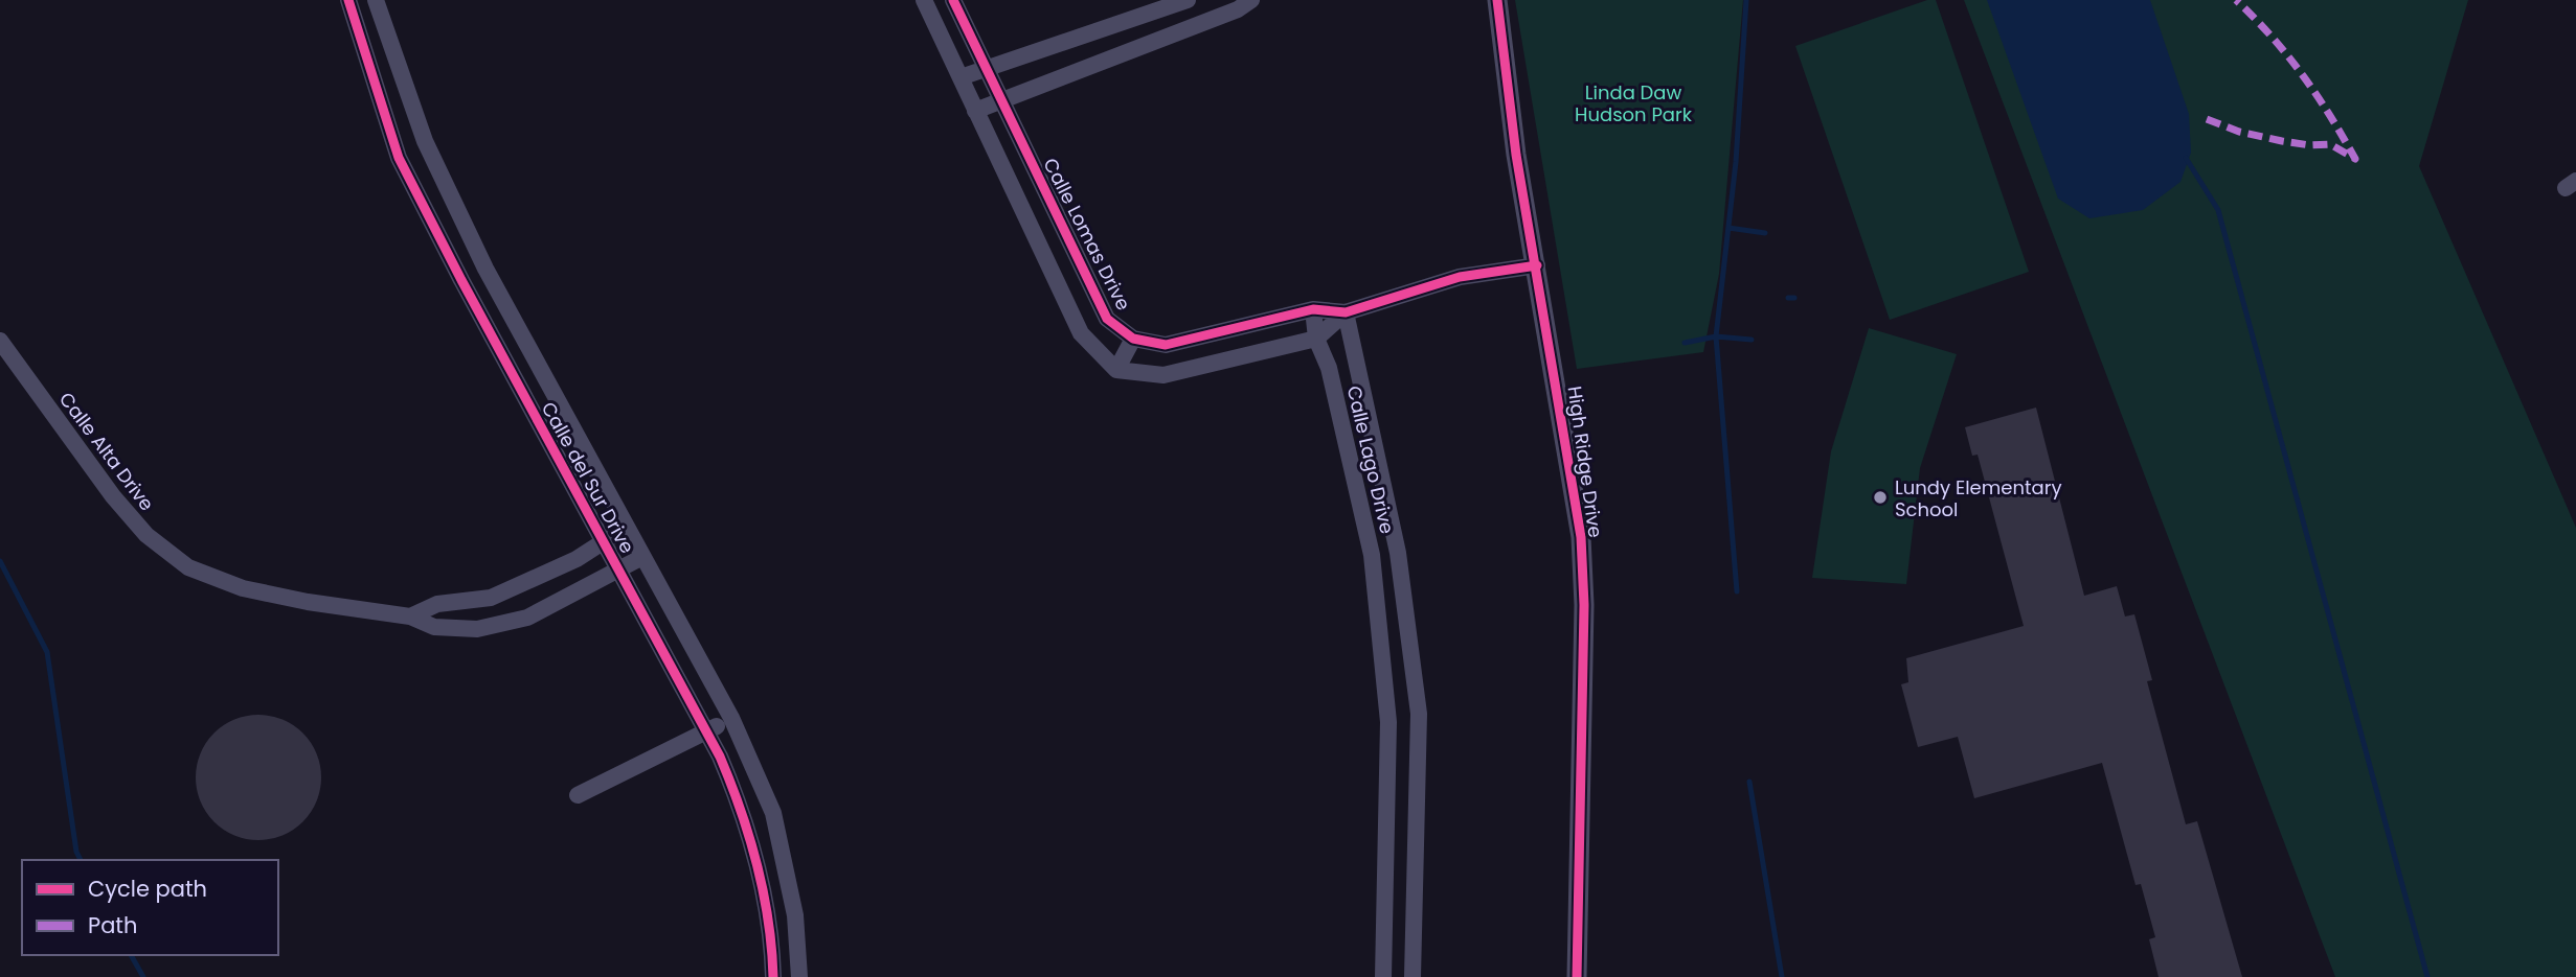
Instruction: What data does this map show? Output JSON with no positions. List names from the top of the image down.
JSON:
{
  "streets": {
    "street": [
      "Calle Lomas Drive",
      "Calle Alta Drive",
      "Calle Lago Drive",
      "High Ridge Drive",
      "Calle del Sur Drive"
    ]
  },
  "crossings": [
    ["Calle Alta Drive", "Calle del Sur Drive"]
  ],
  "parks": ["Linda Daw Hudson Park"],
  "places": ["Lundy Elementary School"],
  "legend": ["Cycle path", "Path"]
}
